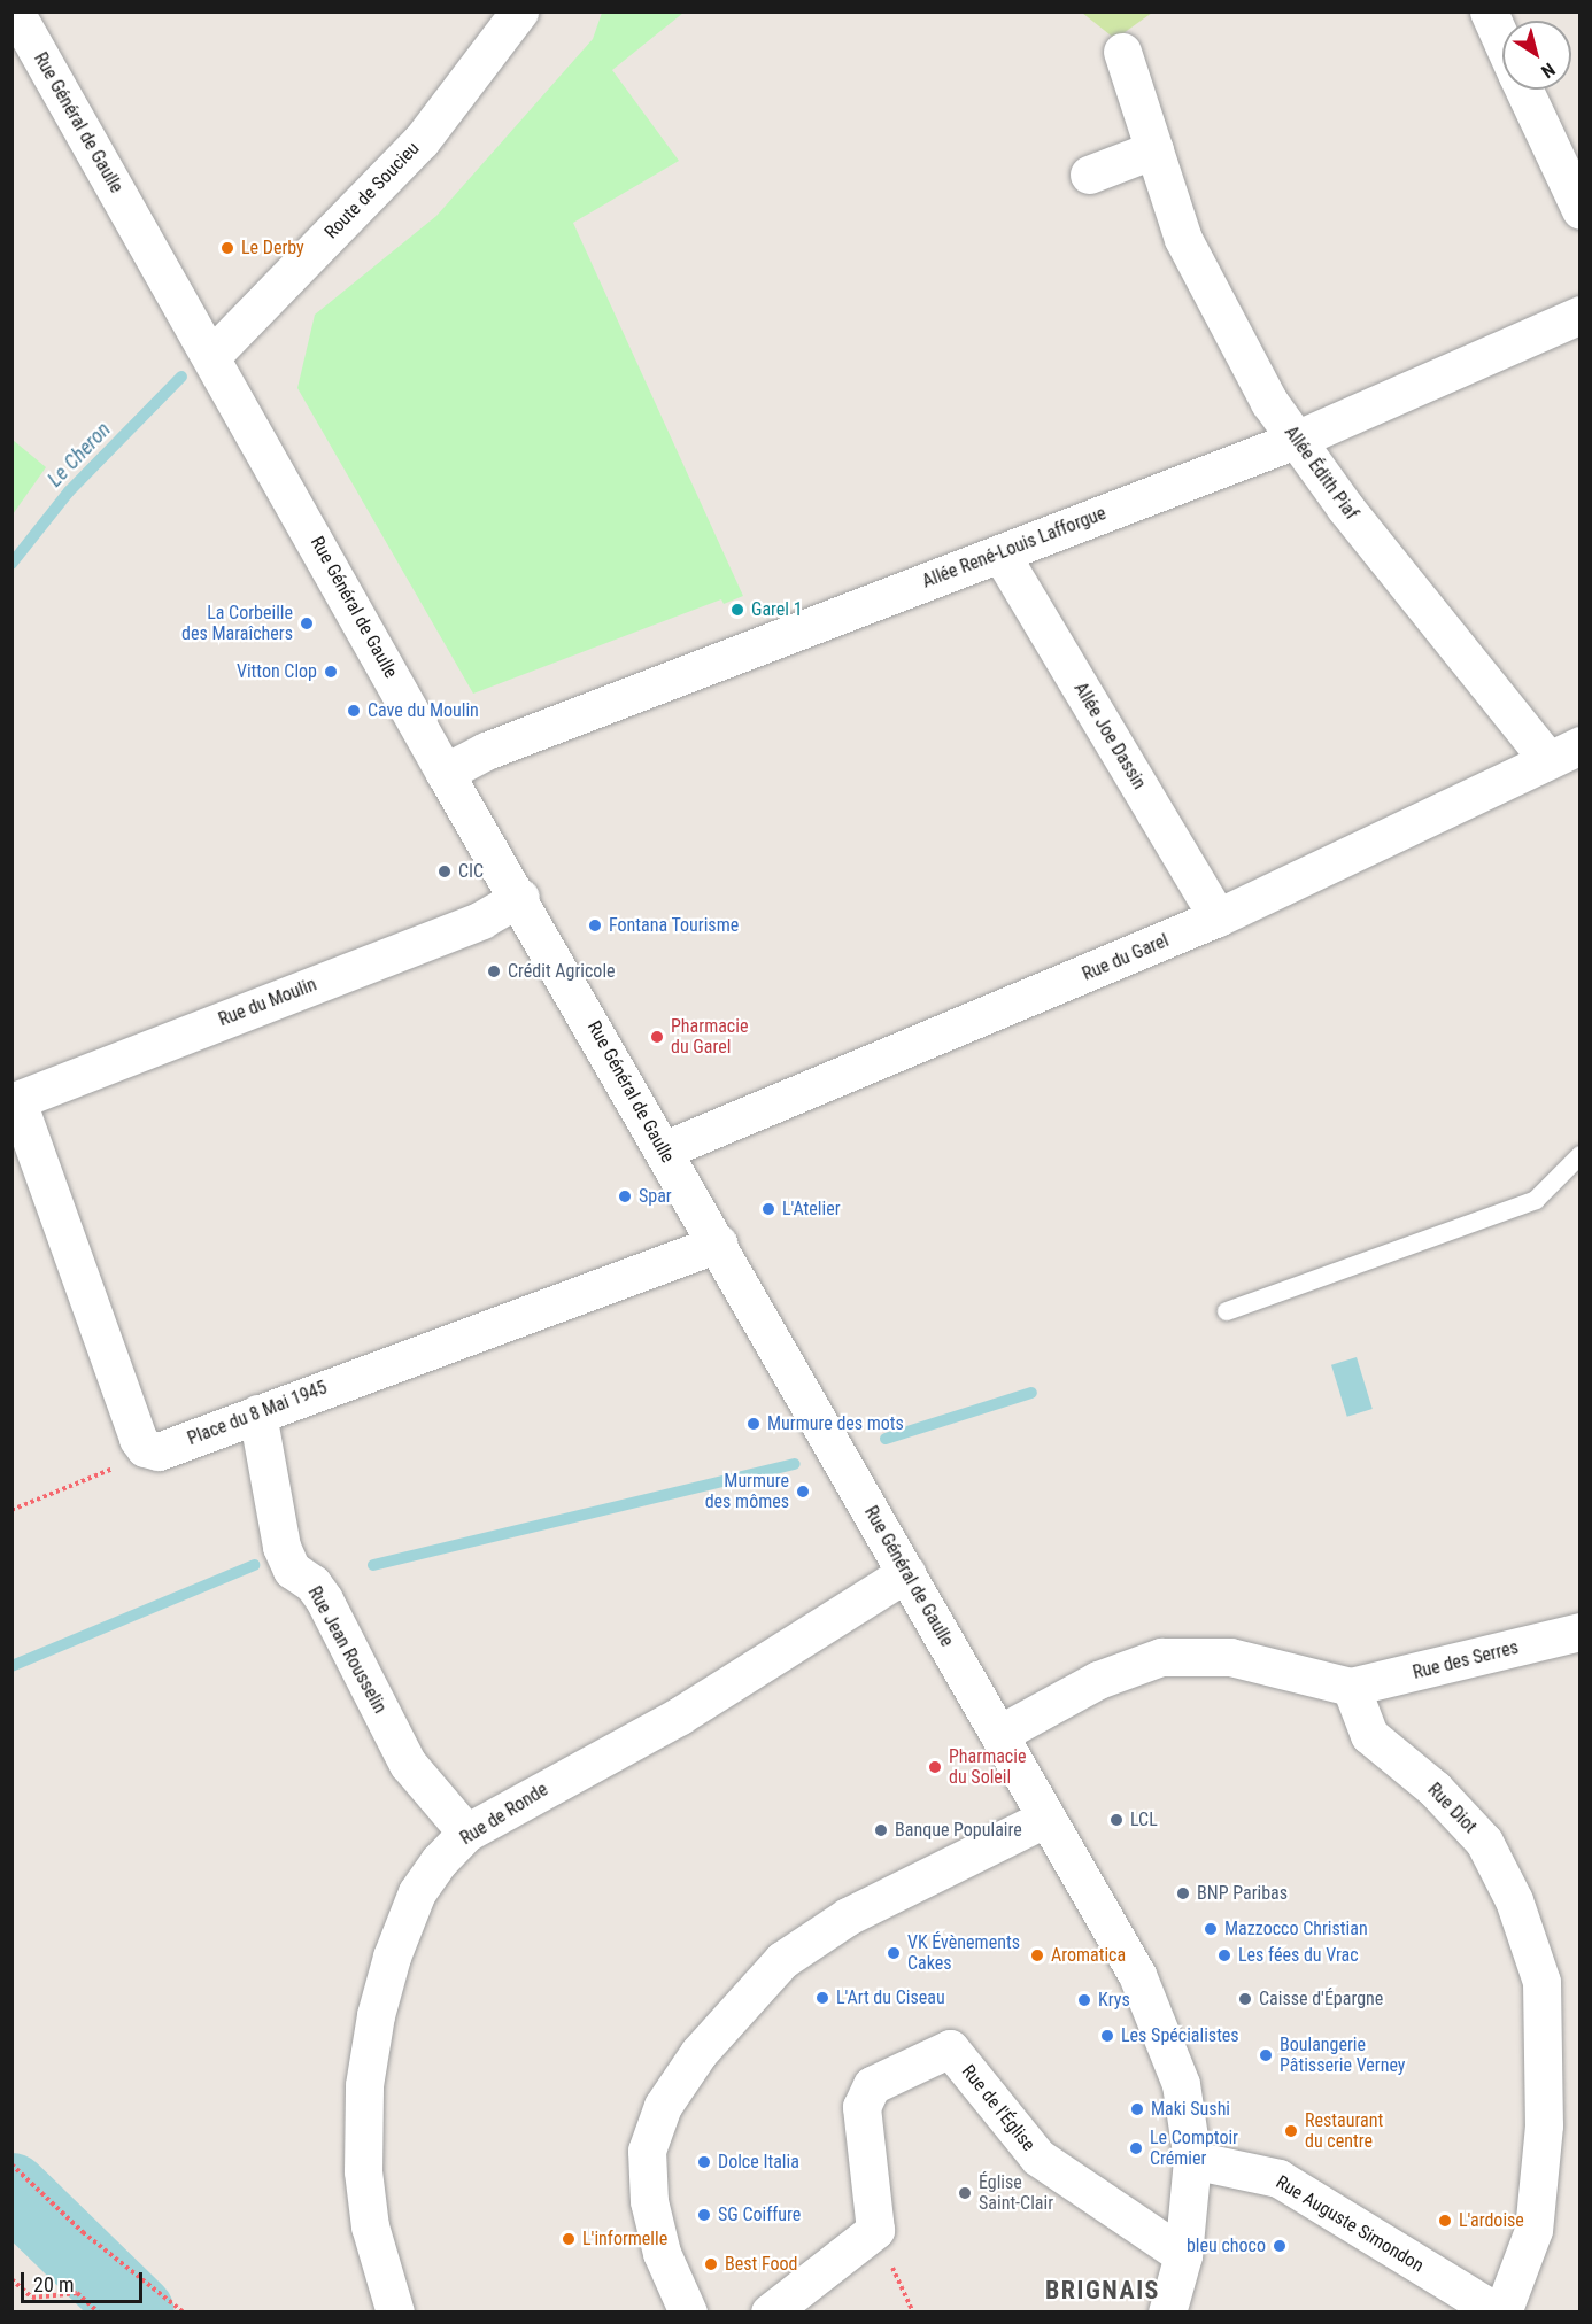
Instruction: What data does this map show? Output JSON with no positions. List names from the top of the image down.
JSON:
{
  "streets": {
    "street": [
      "Rue Général de Gaulle",
      "Route de Soucieu",
      "Allée Édith Piaf",
      "Allée René-Louis Lafforgue",
      "Allée Joe Dassin",
      "Rue du Garel",
      "Rue du Moulin",
      "Place du 8 Mai 1945",
      "Rue Jean Rousselin",
      "Rue des Serres",
      "Rue Diot",
      "Rue de Ronde",
      "Rue de l'Église",
      "Rue Auguste Simondon"
    ]
  },
  "crossings": [
    ["Rue Général de Gaulle", "Route de Soucieu"],
    ["Rue Général de Gaulle", "Allée René-Louis Lafforgue"],
    ["Rue Général de Gaulle", "Rue du Garel"],
    ["Rue Général de Gaulle", "Rue du Moulin"],
    ["Rue Général de Gaulle", "Place du 8 Mai 1945"],
    ["Rue Général de Gaulle", "Rue de Ronde"],
    ["Rue Général de Gaulle", "Rue de l'Église"],
    ["Rue Général de Gaulle", "Rue Auguste Simondon"],
    ["Allée Édith Piaf", "Allée René-Louis Lafforgue"],
    ["Allée Édith Piaf", "Rue du Garel"],
    ["Allée René-Louis Lafforgue", "Allée Joe Dassin"],
    ["Allée Joe Dassin", "Rue du Garel"],
    ["Place du 8 Mai 1945", "Rue Jean Rousselin"],
    ["Rue Jean Rousselin", "Rue de Ronde"],
    ["Rue des Serres", "Rue Diot"],
    ["Rue Diot", "Rue Auguste Simondon"]
  ],
  "districts": ["BRIGNAIS"],
  "water": ["Le Cheron"],
  "places": [
    "Le Derby",
    "Garel 1",
    "La Corbeille des Maraîchers",
    "Vitton Clop",
    "Cave du Moulin",
    "CIC",
    "Fontana Tourisme",
    "Crédit Agricole",
    "Pharmacie du Garel",
    "Spar",
    "L'Atelier",
    "Murmure des mots",
    "Murmure des mômes",
    "Pharmacie du Soleil",
    "LCL",
    "Banque Populaire",
    "BNP Paribas",
    "Mazzocco Christian",
    "VK Évènements Cakes",
    "Aromatica",
    "Les fées du Vrac",
    "L'Art du Ciseau",
    "Caisse d'Épargne",
    "Krys",
    "Les Spécialistes",
    "Boulangerie Pâtisserie Verney",
    "Maki Sushi",
    "Restaurant du centre",
    "Le Comptoir Crémier",
    "Dolce Italia",
    "Église Saint-Clair",
    "SG Coiffure",
    "L'ardoise",
    "L'informelle",
    "bleu choco",
    "Best Food"
  ],
  "scale_bar": "20 m",
  "north": "bottom right"
}
